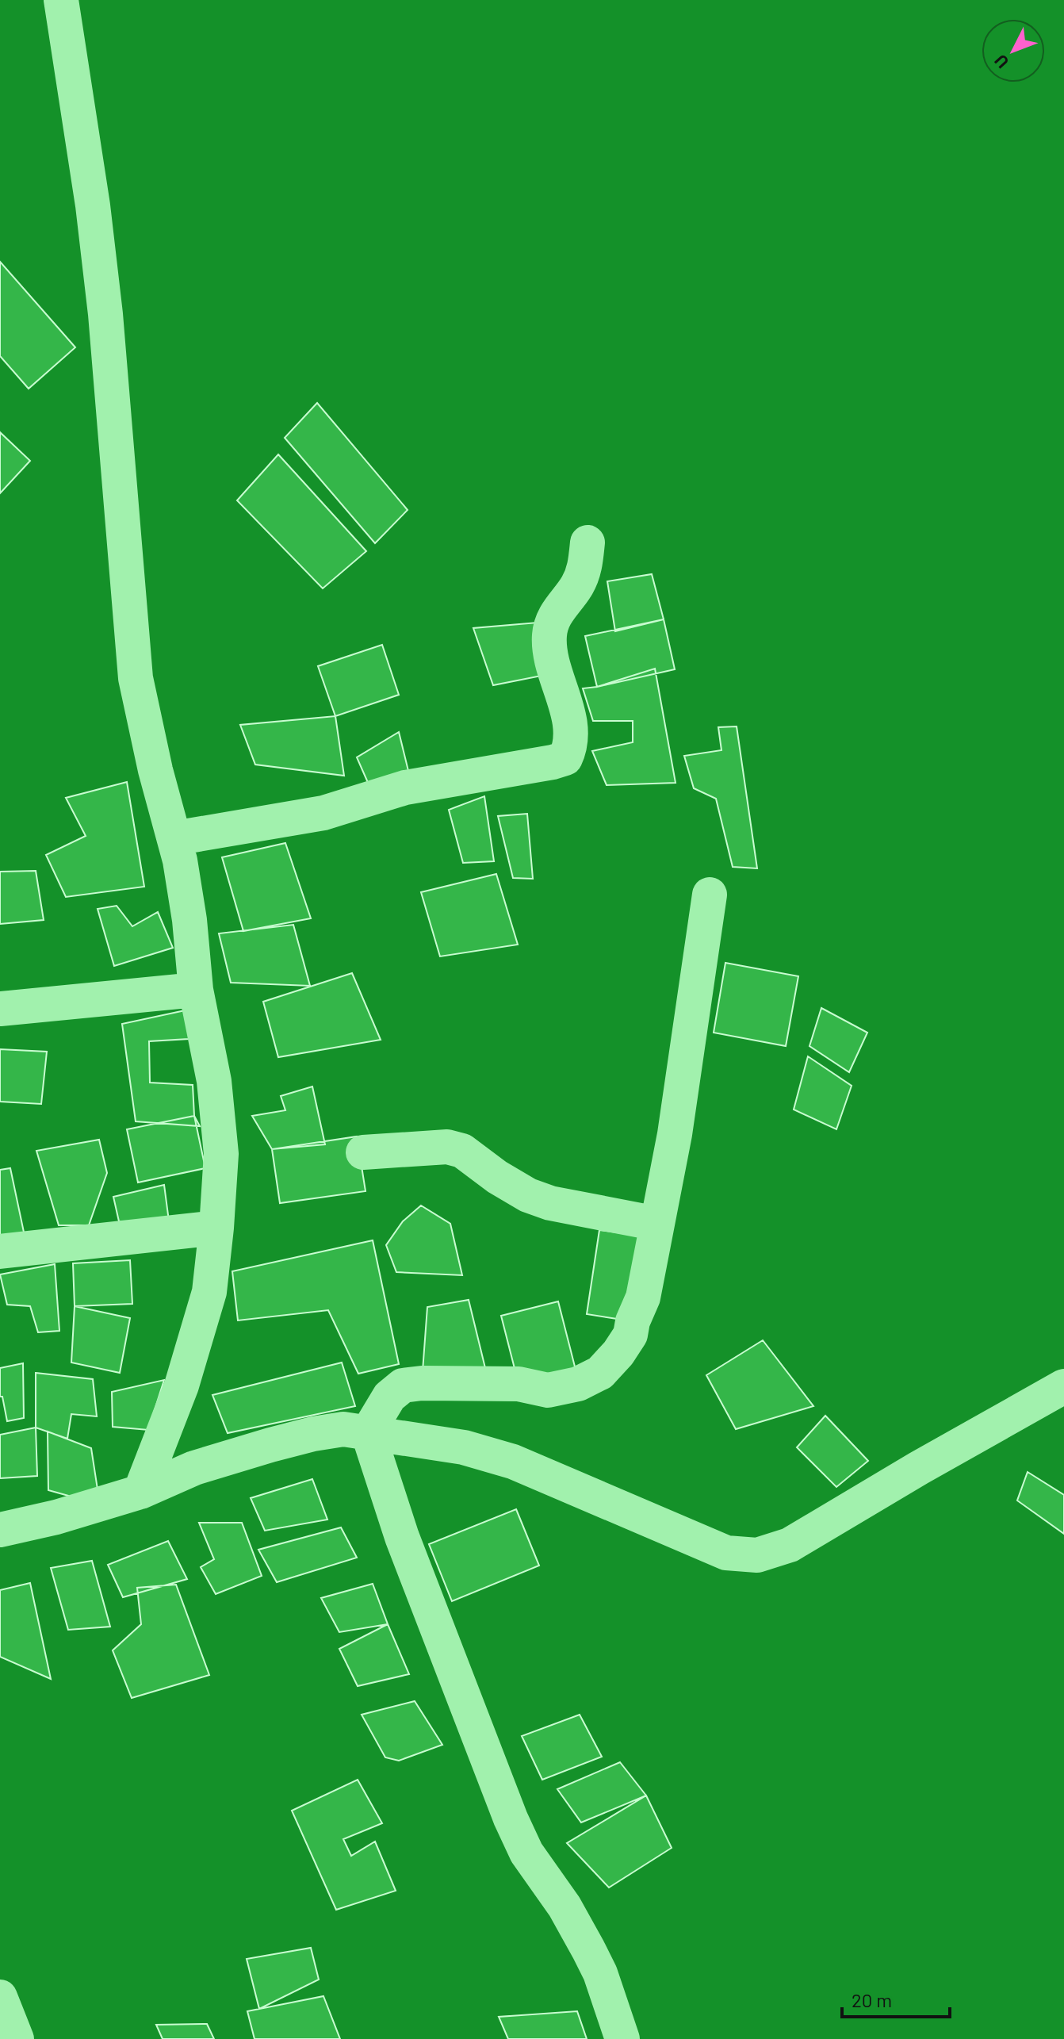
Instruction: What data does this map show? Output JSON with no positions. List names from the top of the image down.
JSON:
{
  "scale_bar": "20 m",
  "north": "bottom left"
}
